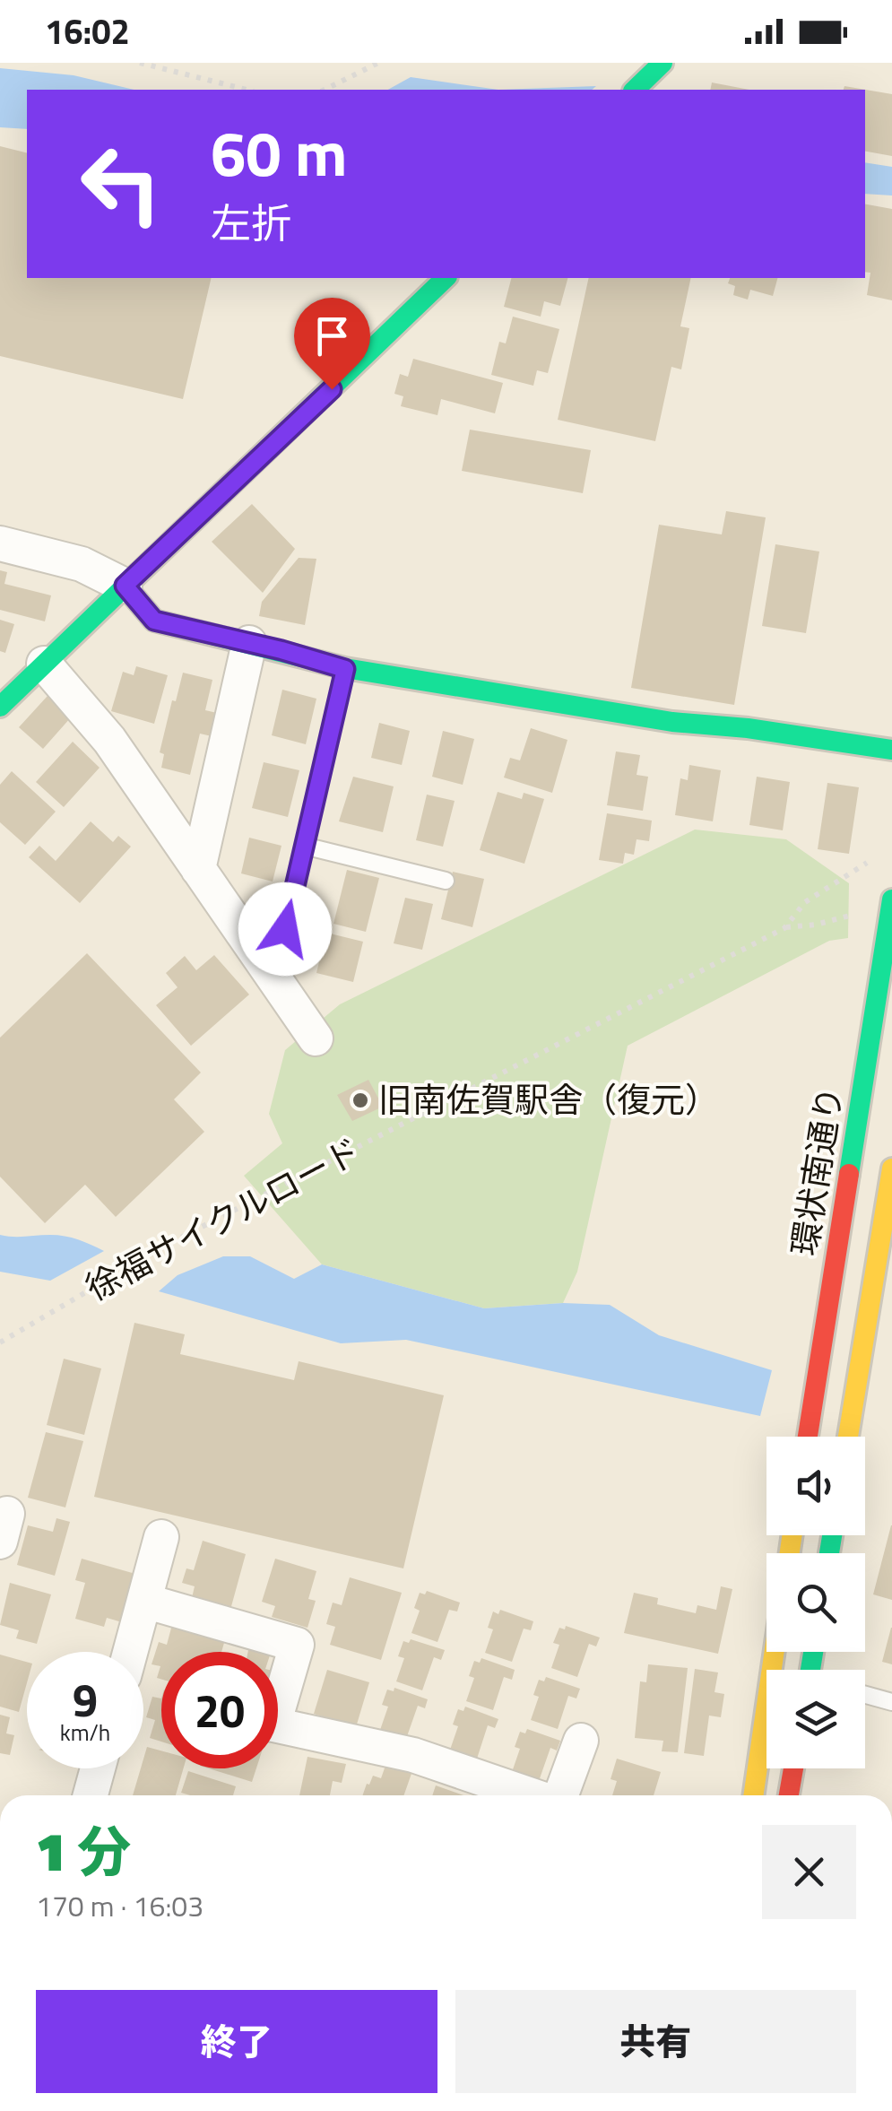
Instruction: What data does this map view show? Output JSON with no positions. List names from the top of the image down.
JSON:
{
  "streets": {
    "main road": ["環状南通り"],
    "path": ["徐福サイクルロード"]
  },
  "places": ["旧南佐賀駅舎（復元）"],
  "page": {
    "status": "16:02",
    "turn": ["60 m", "左折"],
    "speed": "9 km/h",
    "limit": "20",
    "heading": ["1 分", "170 m · 16:03"],
    "buttons": ["終了", "共有"]
  }
}
